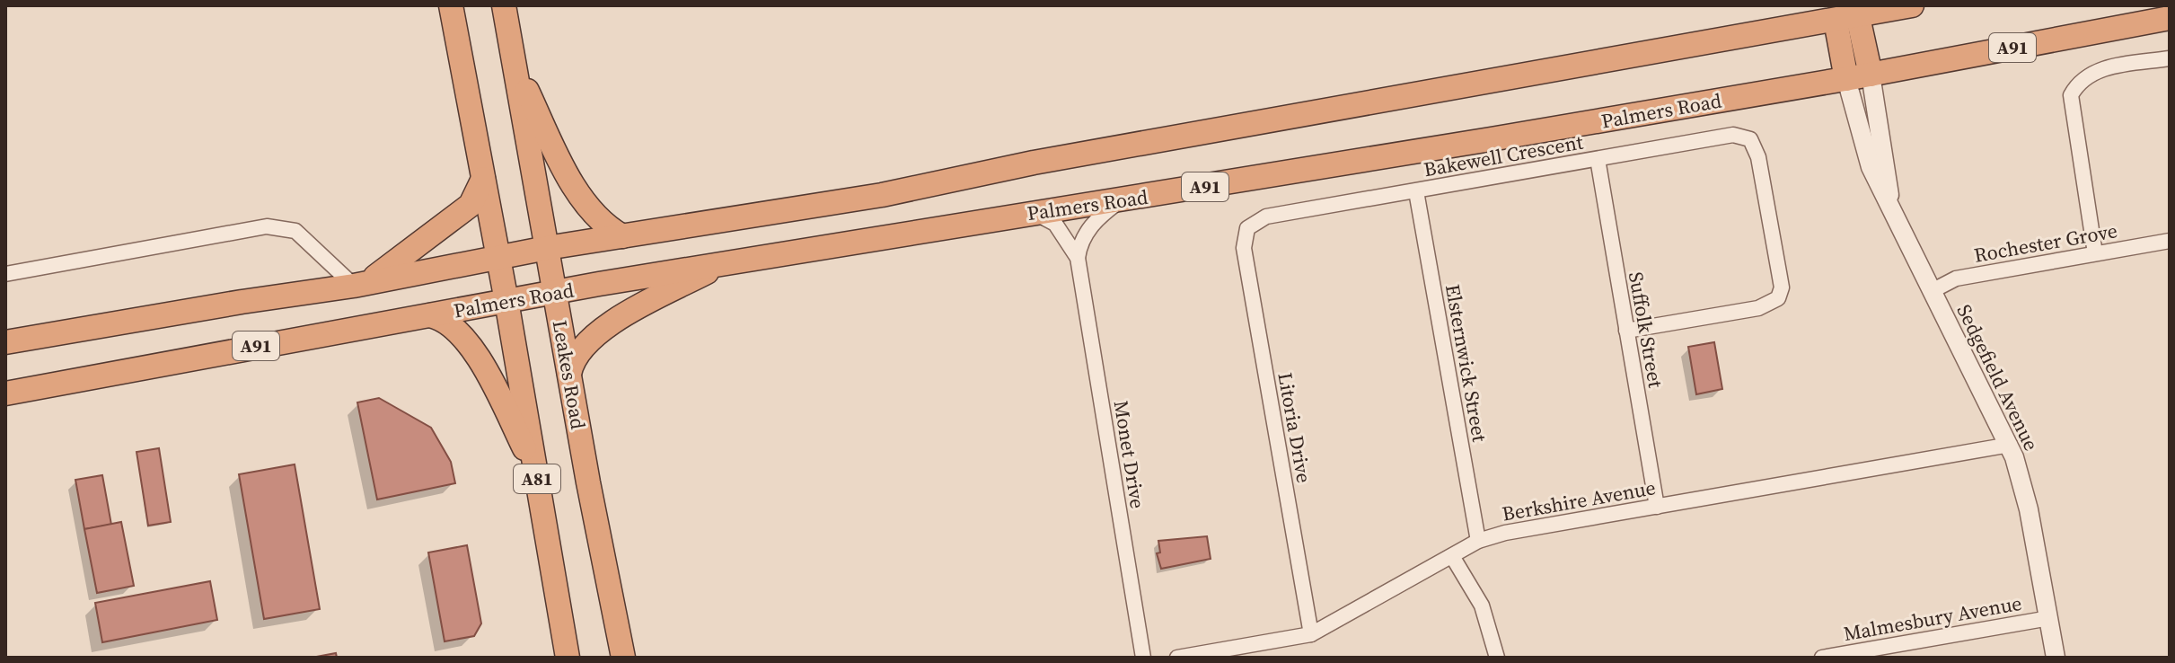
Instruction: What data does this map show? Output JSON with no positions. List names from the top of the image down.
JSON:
{
  "streets": {
    "highway": [
      "A91",
      "Palmers Road",
      "Leakes Road",
      "A81"
    ],
    "street": [
      "Bakewell Crescent",
      "Rochester Grove",
      "Suffolk Street",
      "Elsternwick Street",
      "Sedgefield Avenue",
      "Litoria Drive",
      "Monet Drive",
      "Berkshire Avenue",
      "Malmesbury Avenue"
    ]
  },
  "crossings": [
    ["A91", "Leakes Road"],
    ["A91", "A81"],
    ["Palmers Road", "Leakes Road"],
    ["Palmers Road", "Sedgefield Avenue"],
    ["Palmers Road", "Monet Drive"],
    ["Palmers Road", "A81"],
    ["Bakewell Crescent", "Suffolk Street"],
    ["Bakewell Crescent", "Elsternwick Street"],
    ["Bakewell Crescent", "Litoria Drive"],
    ["Rochester Grove", "Sedgefield Avenue"],
    ["Suffolk Street", "Berkshire Avenue"],
    ["Elsternwick Street", "Berkshire Avenue"],
    ["Sedgefield Avenue", "Berkshire Avenue"],
    ["Sedgefield Avenue", "Malmesbury Avenue"],
    ["Litoria Drive", "Berkshire Avenue"]
  ]
}
